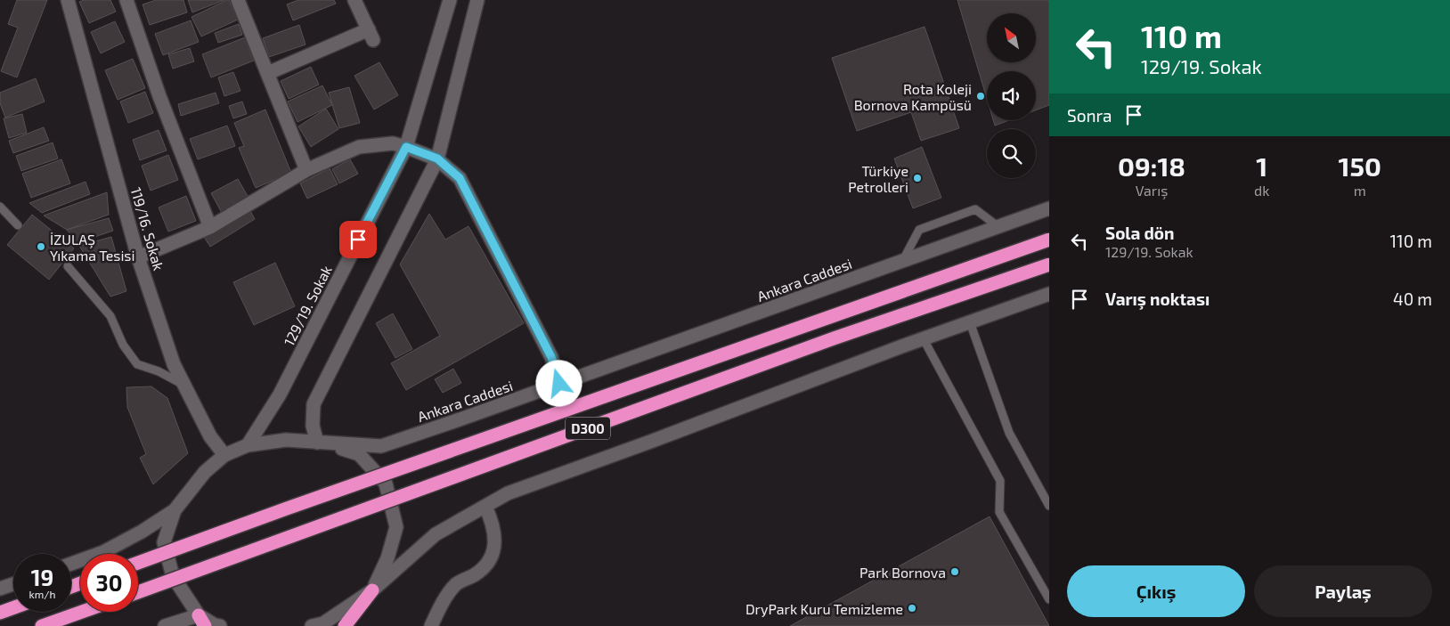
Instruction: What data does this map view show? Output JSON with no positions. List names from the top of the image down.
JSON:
{
  "streets": {
    "highway": ["D300"],
    "main road": ["119/16. Sokak", "Ankara Caddesi", "129/19. Sokak"]
  },
  "crossings": [
    ["119/16. Sokak", "Ankara Caddesi"],
    ["Ankara Caddesi", "129/19. Sokak"]
  ],
  "places": [
    "Rota Koleji Bornova Kampüsü",
    "Türkiye Petrolleri",
    "İZULAŞ Yıkama Tesisi",
    "Park Bornova",
    "DryPark Kuru Temizleme"
  ],
  "north": "top left",
  "page": {
    "turn": ["110 m", "129/19. Sokak"],
    "then": "Sonra",
    "eta": [
      "09:18",
      "Varış",
      "1",
      "dk",
      "150",
      "m"
    ],
    "list": [
      {
        "name": "Sola dön",
        "note": "129/19. Sokak",
        "value": "110 m"
      },
      {
        "name": "Varış noktası",
        "value": "40 m"
      }
    ],
    "speed": "19 km/h",
    "limit": "30",
    "buttons": ["Çıkış", "Paylaş"]
  }
}
